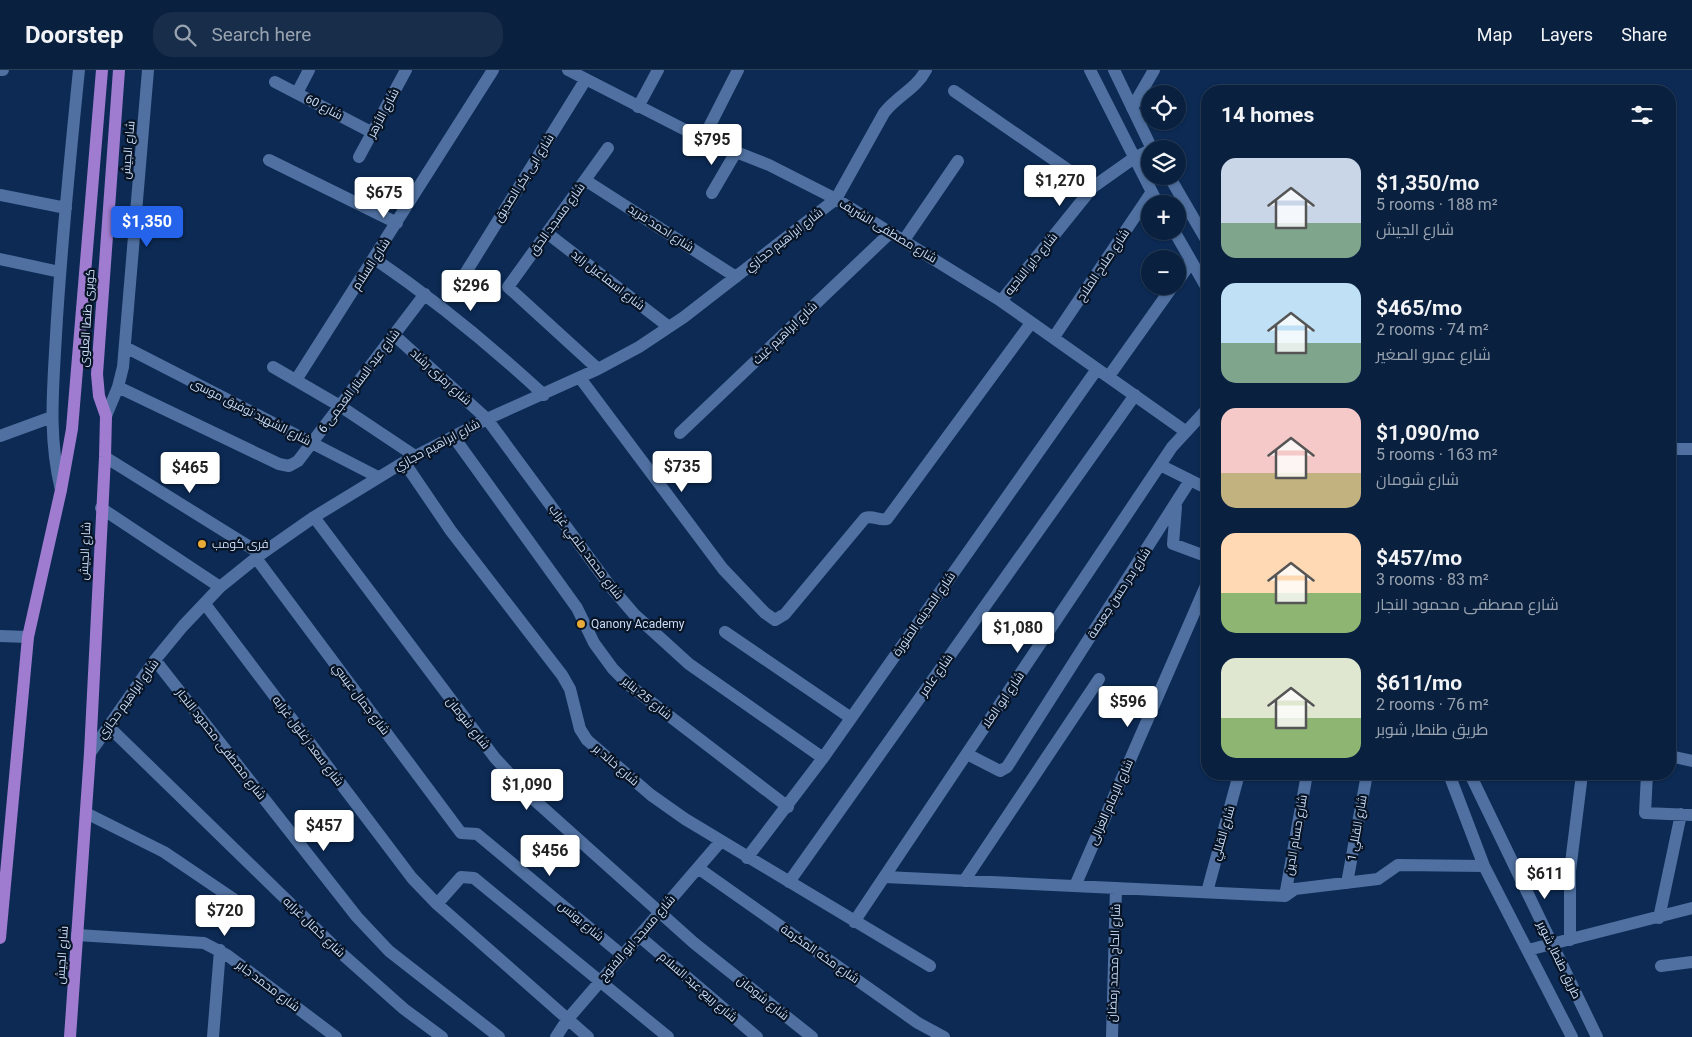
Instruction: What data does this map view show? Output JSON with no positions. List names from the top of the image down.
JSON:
{
  "streets": {
    "main road": ["شارع الجيش", "كوبرى طنطا العلوى"],
    "street": [
      "شارع 60",
      "شارع الأزهر",
      "شارع ابى بكر الصديق",
      "شارع مسجد الحق",
      "شارع احمد فريد",
      "شارع مصطفى الشريف",
      "شارع ابراهيم حجازي",
      "شارع السلام",
      "شارع داير الناحيه",
      "شارع صلاح الملاح",
      "شارع اسماعيل زايد",
      "شارع ابراهيم غيث",
      "شارع رمزى رشاد",
      "شارع عبد الستار العجمى 6",
      "شارع الشهيد توفيق موسى",
      "شارع محمد حلمي غراب",
      "شارع بدر حسن جعيصة",
      "شارع المدينه المنورة",
      "شارع عامر",
      "شارع 25 يناير",
      "شارع جمال عيسي",
      "شارع ابو العلا",
      "شارع شومان",
      "شارع سعد زغلول غرابه",
      "شارع مصطفى محمود النجار",
      "شارع خالد بر",
      "شارع الإمام الغزالى",
      "شارع القللي 1",
      "شارع القللي",
      "شارع حسام الدين",
      "شارع يونس",
      "شارع كمال غرابه",
      "شارع مسجد ابو الفتوح",
      "شارع مكه المكرمة",
      "طريق طنطا, شوبر",
      "شارع الحاج محمد رمضان",
      "شارع محمد جابر",
      "شارع ربيع عبد السلام"
    ]
  },
  "crossings": [
    ["شارع 60", "شارع الأزهر"],
    ["شارع الجيش", "شارع ابراهيم حجازي"],
    ["شارع الجيش", "كوبرى طنطا العلوى"],
    ["شارع الجيش", "شارع عبد الستار العجمى 6"],
    ["شارع الجيش", "شارع الشهيد توفيق موسى"],
    ["شارع الجيش", "شارع محمد جابر"],
    ["شارع ابى بكر الصديق", "شارع مصطفى الشريف"],
    ["شارع مسجد الحق", "شارع احمد فريد"],
    ["شارع مسجد الحق", "شارع ابراهيم حجازي"],
    ["شارع مسجد الحق", "شارع اسماعيل زايد"],
    ["شارع احمد فريد", "شارع ابراهيم حجازي"],
    ["شارع مصطفى الشريف", "شارع ابراهيم حجازي"],
    ["شارع مصطفى الشريف", "شارع داير الناحيه"],
    ["شارع مصطفى الشريف", "شارع صلاح الملاح"],
    ["شارع مصطفى الشريف", "شارع ابراهيم غيث"],
    ["شارع مصطفى الشريف", "شارع المدينه المنورة"],
    ["شارع مصطفى الشريف", "شارع عامر"],
    ["شارع مصطفى الشريف", "شارع ابو العلا"],
    ["شارع ابراهيم حجازي", "شارع اسماعيل زايد"],
    ["شارع ابراهيم حجازي", "شارع رمزى رشاد"],
    ["شارع ابراهيم حجازي", "شارع الشهيد توفيق موسى"],
    ["شارع ابراهيم حجازي", "شارع محمد حلمي غراب"],
    ["شارع ابراهيم حجازي", "شارع 25 يناير"],
    ["شارع ابراهيم حجازي", "شارع جمال عيسي"],
    ["شارع ابراهيم حجازي", "شارع شومان"],
    ["شارع ابراهيم حجازي", "شارع سعد زغلول غرابه"],
    ["شارع ابراهيم حجازي", "شارع مصطفى محمود النجار"],
    ["شارع ابراهيم حجازي", "شارع خالد بر"],
    ["شارع ابراهيم حجازي", "شارع كمال غرابه"],
    ["شارع رمزى رشاد", "شارع عبد الستار العجمى 6"],
    ["شارع رمزى رشاد", "شارع محمد حلمي غراب"],
    ["شارع عبد الستار العجمى 6", "شارع الشهيد توفيق موسى"],
    ["شارع محمد حلمي غراب", "شارع المدينه المنورة"],
    ["شارع بدر حسن جعيصة", "شارع ابو العلا"],
    ["شارع المدينه المنورة", "شارع 25 يناير"],
    ["شارع المدينه المنورة", "شارع خالد بر"],
    ["شارع عامر", "شارع خالد بر"],
    ["شارع جمال عيسي", "شارع يونس"],
    ["شارع ابو العلا", "شارع خالد بر"],
    ["شارع شومان", "شارع مسجد ابو الفتوح"],
    ["شارع سعد زغلول غرابه", "شارع مسجد ابو الفتوح"],
    ["شارع خالد بر", "شارع مسجد ابو الفتوح"],
    ["شارع يونس", "شارع مسجد ابو الفتوح"],
    ["شارع مسجد ابو الفتوح", "شارع مكه المكرمة"],
    ["شارع مسجد ابو الفتوح", "شارع ربيع عبد السلام"]
  ],
  "places": ["فرى كومب", "Qanony Academy"],
  "page": {
    "header": "Doorstep",
    "search": "Search here",
    "nav": ["Map", "Layers", "Share"],
    "map_buttons": ["+", "−"],
    "heading": "14 homes",
    "price": [
      "$795",
      "$1,270",
      "$675",
      "$1,350",
      "$296",
      "$735",
      "$465",
      "$1,080",
      "$596",
      "$1,090",
      "$457",
      "$456",
      "$611",
      "$720"
    ],
    "list": [
      {
        "name": "$1,350/mo",
        "note": "5 rooms · 188 m² · شارع الجيش"
      },
      {
        "name": "$465/mo",
        "note": "2 rooms · 74 m² · شارع عمرو الصغير"
      },
      {
        "name": "$1,090/mo",
        "note": "5 rooms · 163 m² · شارع شومان"
      },
      {
        "name": "$457/mo",
        "note": "3 rooms · 83 m² · شارع مصطفى محمود النجار"
      },
      {
        "name": "$611/mo",
        "note": "2 rooms · 76 m² · طريق طنطا, شوبر"
      }
    ]
  }
}
